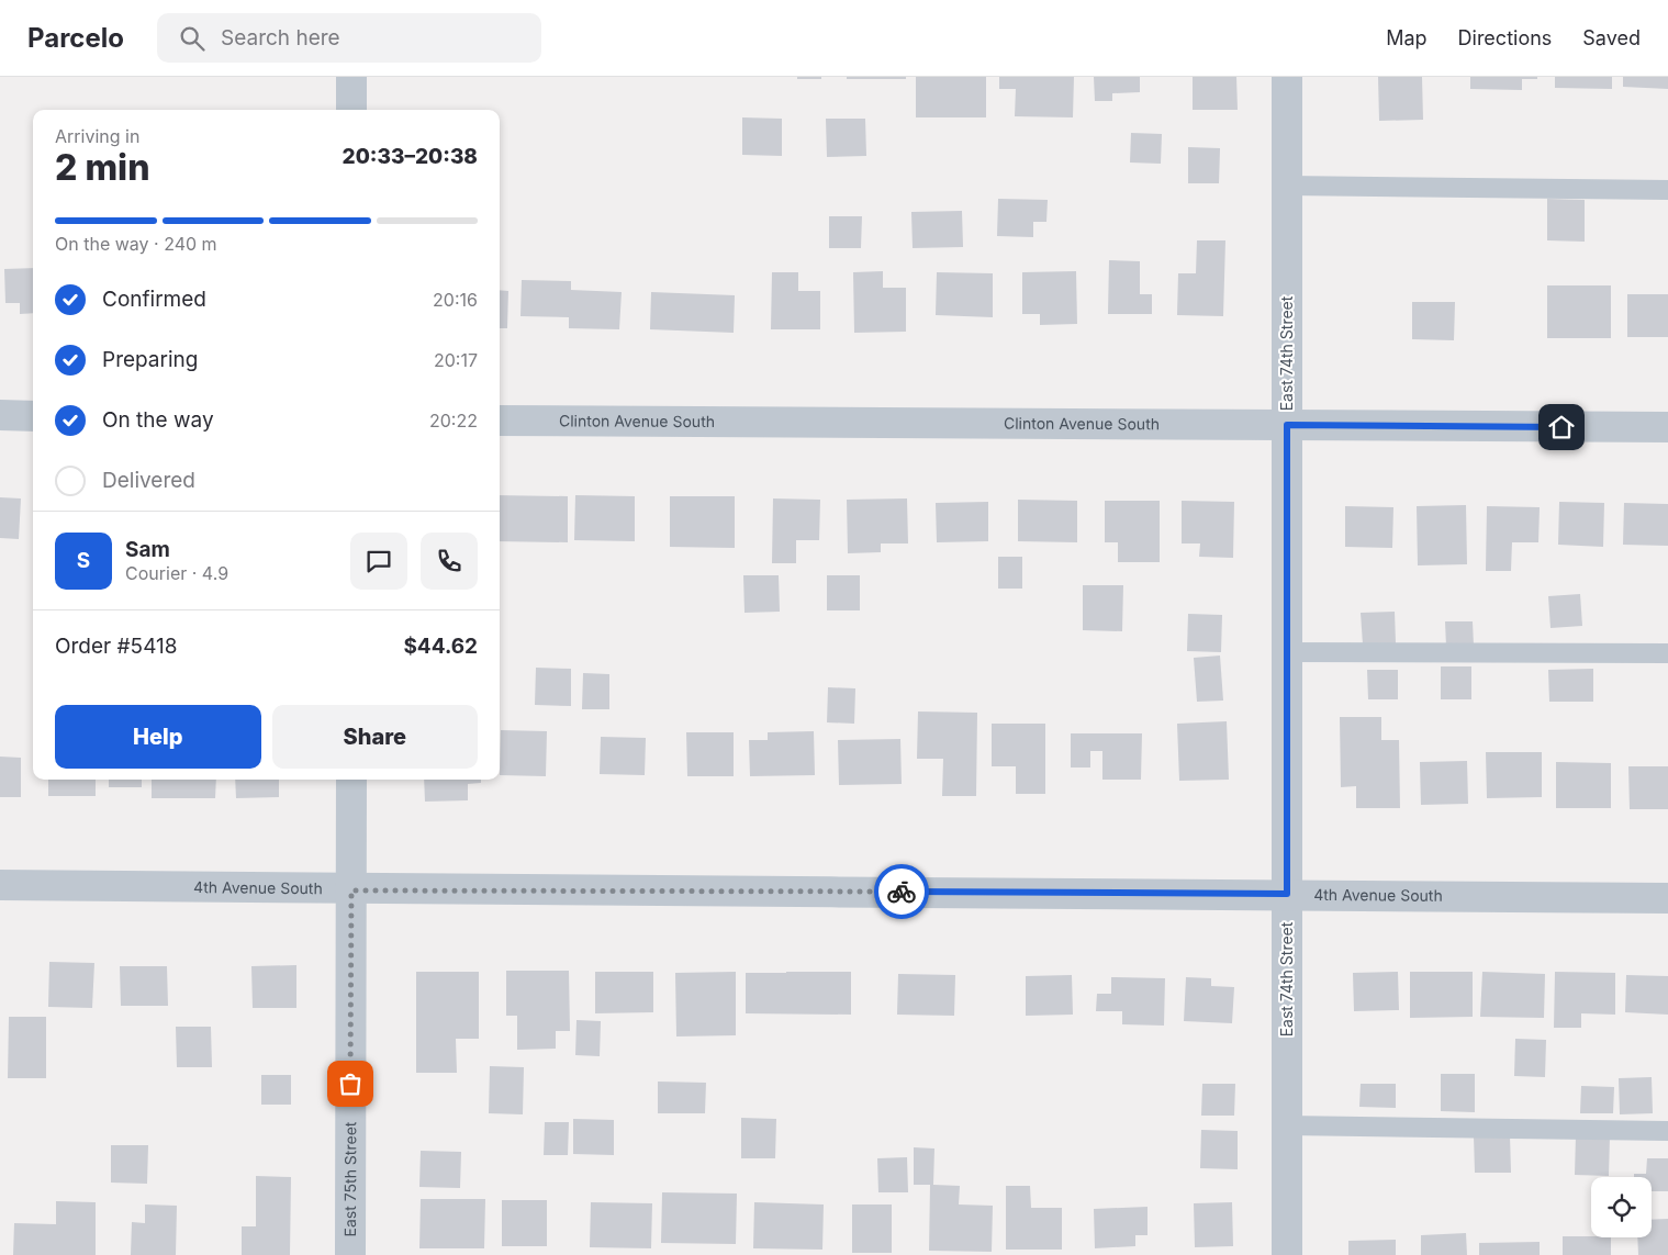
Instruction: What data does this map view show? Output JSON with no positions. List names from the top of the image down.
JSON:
{
  "streets": {
    "street": [
      "East 74th Street",
      "Clinton Avenue South",
      "4th Avenue South",
      "East 75th Street"
    ]
  },
  "crossings": [
    ["East 74th Street", "Clinton Avenue South"],
    ["East 74th Street", "4th Avenue South"],
    ["4th Avenue South", "East 75th Street"]
  ],
  "page": {
    "header": "Parcelo",
    "search": "Search here",
    "nav": ["Map", "Directions", "Saved"],
    "heading": ["2 min", "Arriving in", "20:33–20:38"],
    "panel": [
      "Sam",
      "Courier · 4.9",
      "Order #5418",
      "$44.62"
    ],
    "bar": "On the way · 240 m",
    "list": [
      ["Confirmed", "20:16"],
      ["Preparing", "20:17"],
      ["On the way", "20:22"],
      "Delivered"
    ],
    "round": "S",
    "buttons": ["Help", "Share"]
  }
}
